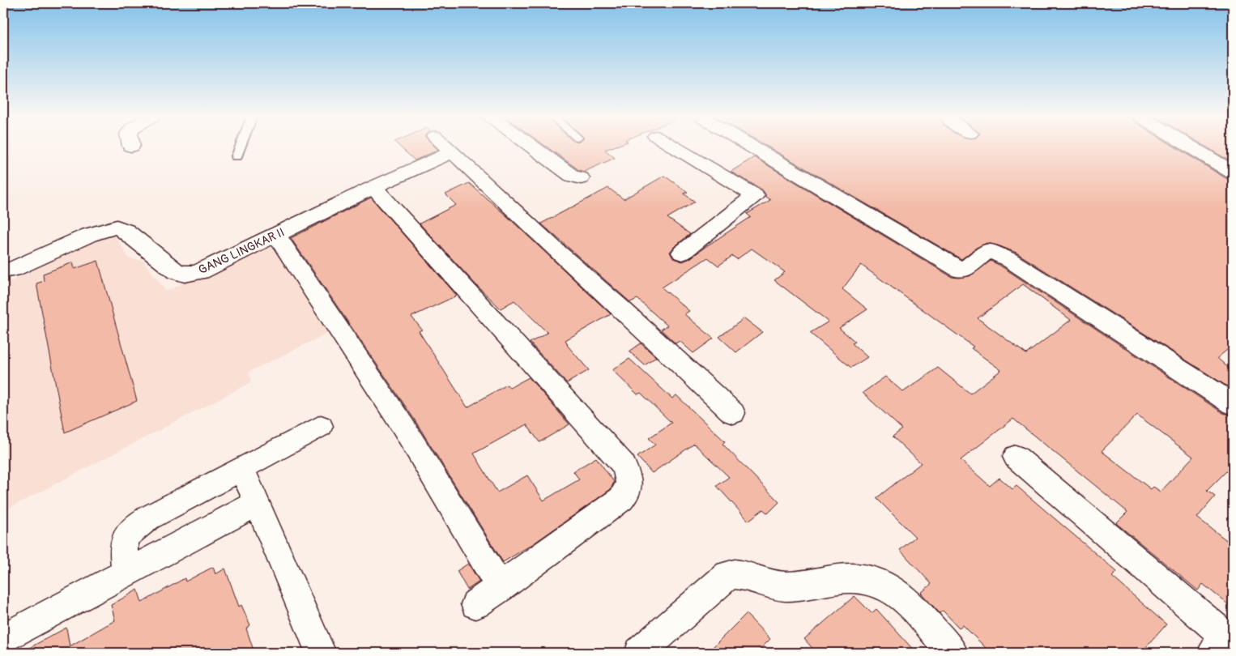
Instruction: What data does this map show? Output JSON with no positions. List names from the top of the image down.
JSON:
{
  "streets": {
    "street": ["GANG LINGKAR II"]
  }
}
